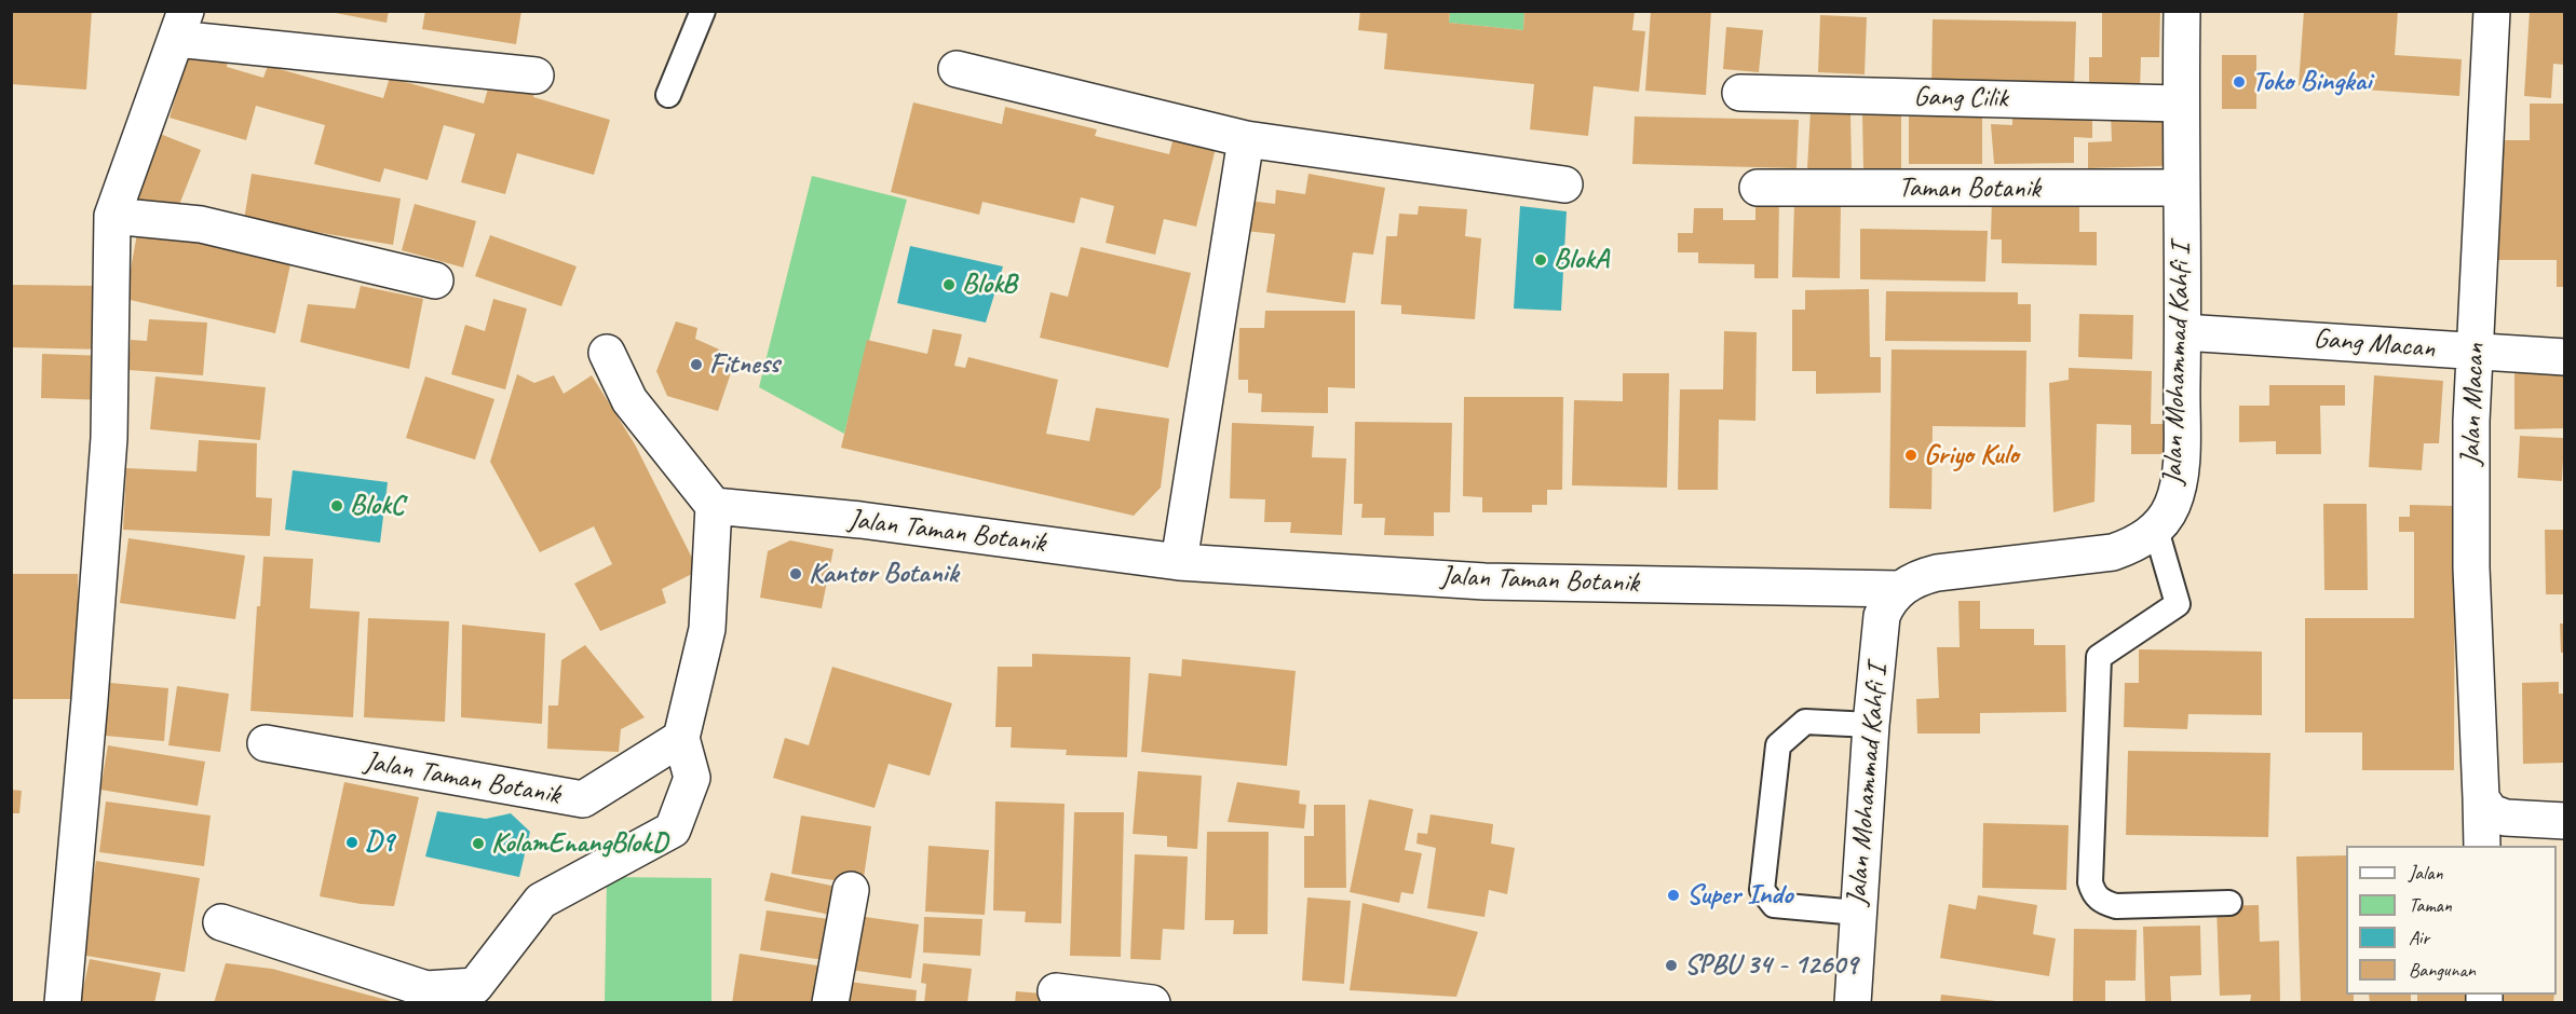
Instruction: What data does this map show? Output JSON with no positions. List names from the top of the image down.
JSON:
{
  "streets": {
    "street": [
      "Gang Cilik",
      "Taman Botanik",
      "Gang Macan",
      "Jalan Mohammad Kahfi I",
      "Jalan Macan",
      "Jalan Taman Botanik"
    ]
  },
  "crossings": [
    ["Gang Cilik", "Jalan Mohammad Kahfi I"],
    ["Taman Botanik", "Jalan Mohammad Kahfi I"],
    ["Gang Macan", "Jalan Mohammad Kahfi I"],
    ["Gang Macan", "Jalan Macan"],
    ["Jalan Mohammad Kahfi I", "Jalan Taman Botanik"]
  ],
  "places": [
    "Toko Bingkai",
    "BlokA",
    "BlokB",
    "Fitness",
    "Griyo Kulo",
    "BlokC",
    "Kantor Botanik",
    "D9",
    "KolamEnangBlokD",
    "Super Indo",
    "SPBU 34 - 12609"
  ],
  "legend": [
    "Jalan",
    "Taman",
    "Air",
    "Bangunan"
  ]
}
